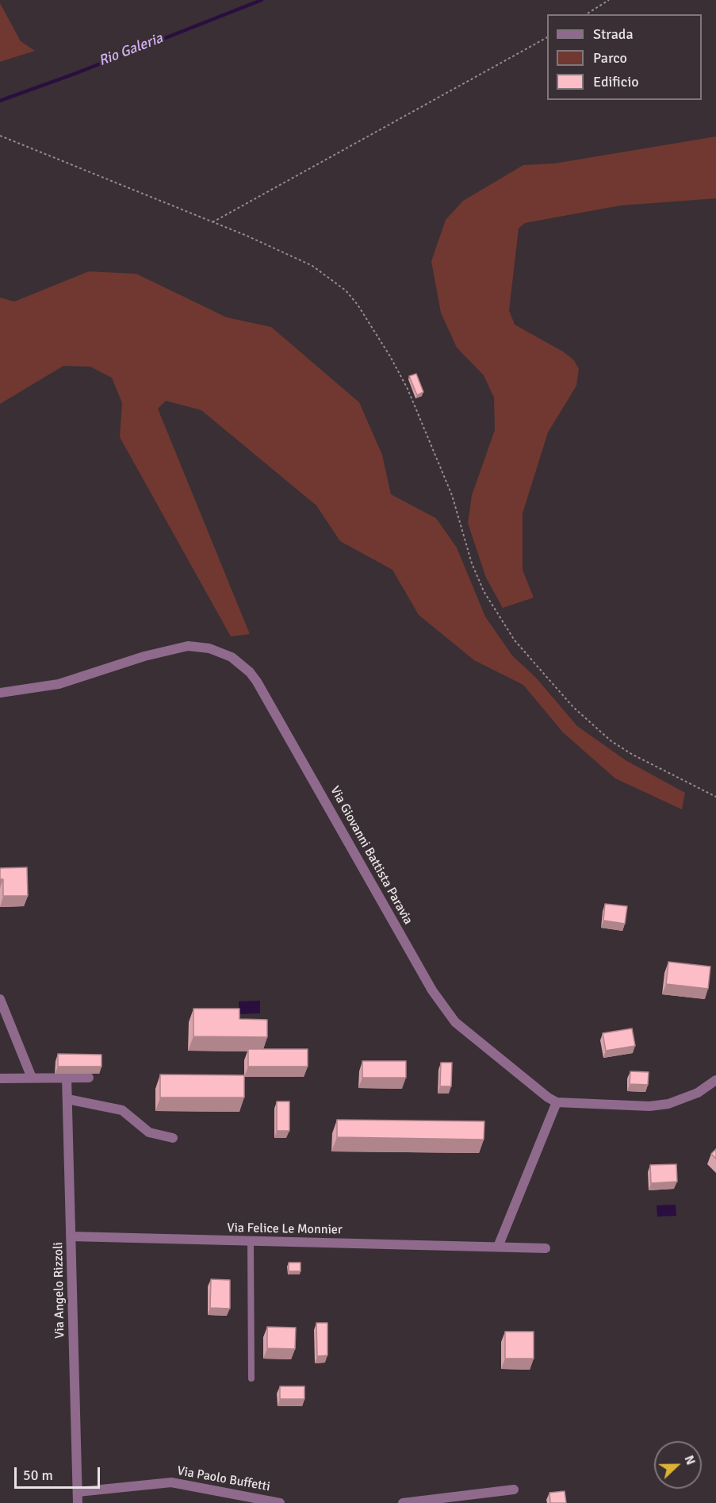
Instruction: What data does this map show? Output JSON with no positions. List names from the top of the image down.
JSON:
{
  "streets": {
    "street": [
      "Via Giovanni Battista Paravia",
      "Via Felice Le Monnier",
      "Via Angelo Rizzoli",
      "Via Paolo Buffetti"
    ]
  },
  "crossings": [
    ["Via Felice Le Monnier", "Via Angelo Rizzoli"],
    ["Via Angelo Rizzoli", "Via Paolo Buffetti"]
  ],
  "water": ["Rio Galeria"],
  "legend": ["Strada", "Parco", "Edificio"],
  "scale_bar": "50 m",
  "north": "right"
}
